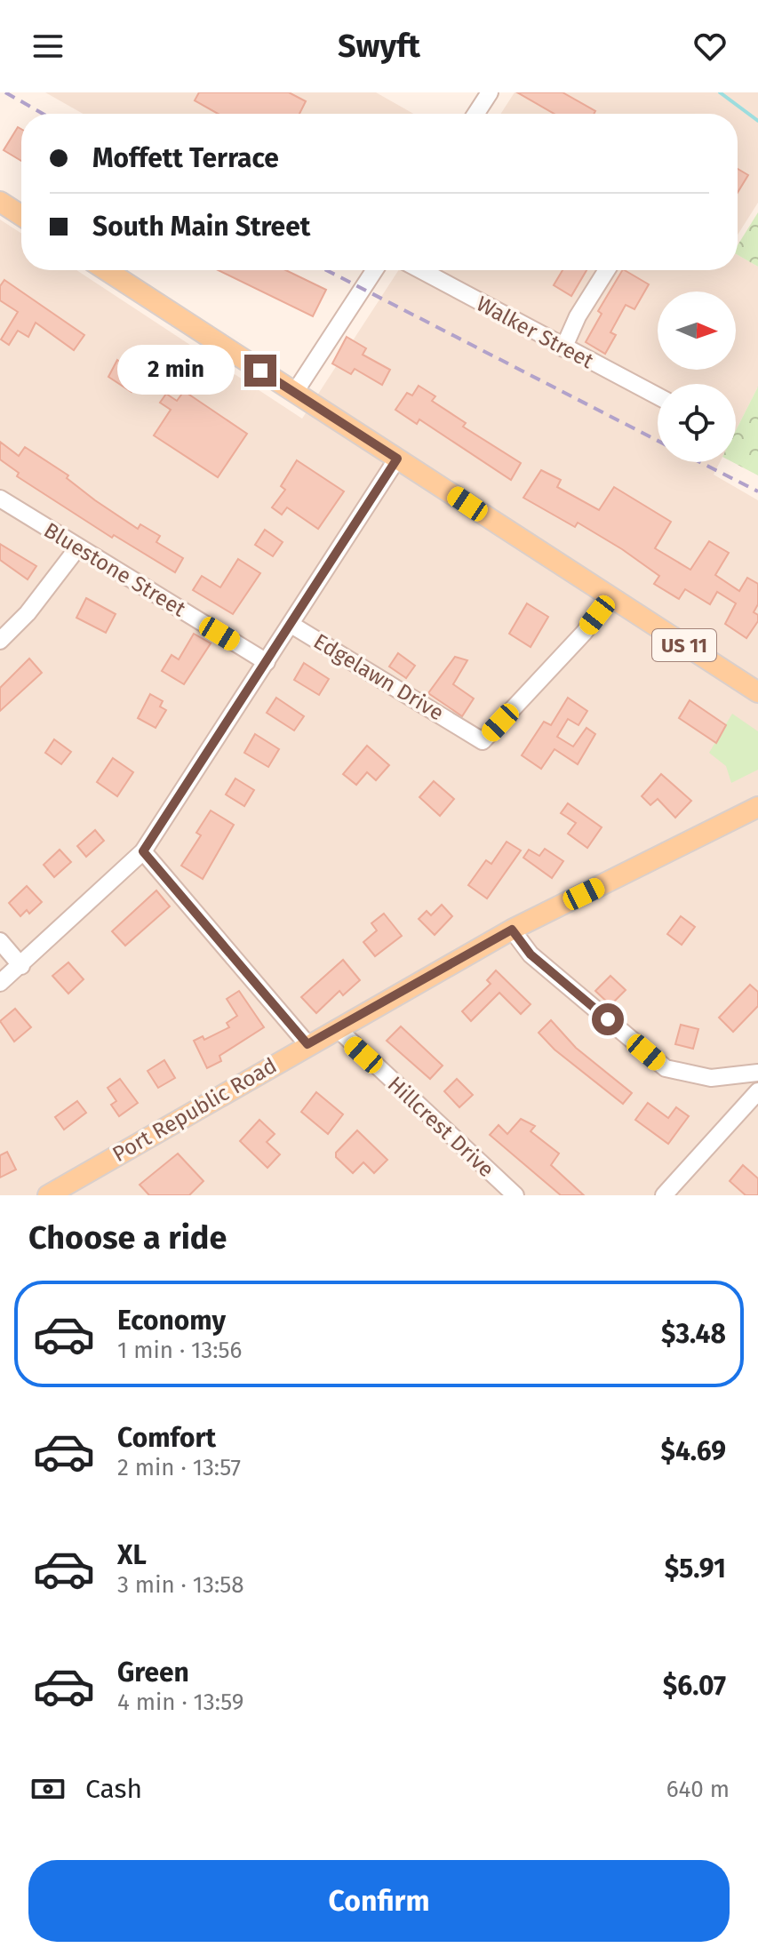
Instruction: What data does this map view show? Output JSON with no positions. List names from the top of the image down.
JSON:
{
  "streets": {
    "main road": ["US 11", "Port Republic Road"],
    "street": [
      "Walker Street",
      "Bluestone Street",
      "Edgelawn Drive",
      "Hillcrest Drive"
    ]
  },
  "crossings": [
    ["US 11", "Edgelawn Drive"],
    ["Port Republic Road", "Hillcrest Drive"]
  ],
  "north": "right",
  "page": {
    "header": "Swyft",
    "banner": ["Moffett Terrace", "South Main Street"],
    "bubble": "2 min",
    "heading": "Choose a ride",
    "list": [
      {
        "name": "Economy",
        "note": "1 min · 13:56",
        "value": "$3.48"
      },
      {
        "name": "Comfort",
        "note": "2 min · 13:57",
        "value": "$4.69"
      },
      {
        "name": "XL",
        "note": "3 min · 13:58",
        "value": "$5.91"
      },
      {
        "name": "Green",
        "note": "4 min · 13:59",
        "value": "$6.07"
      }
    ],
    "pay": ["Cash", "640 m"],
    "buttons": "Confirm"
  }
}
